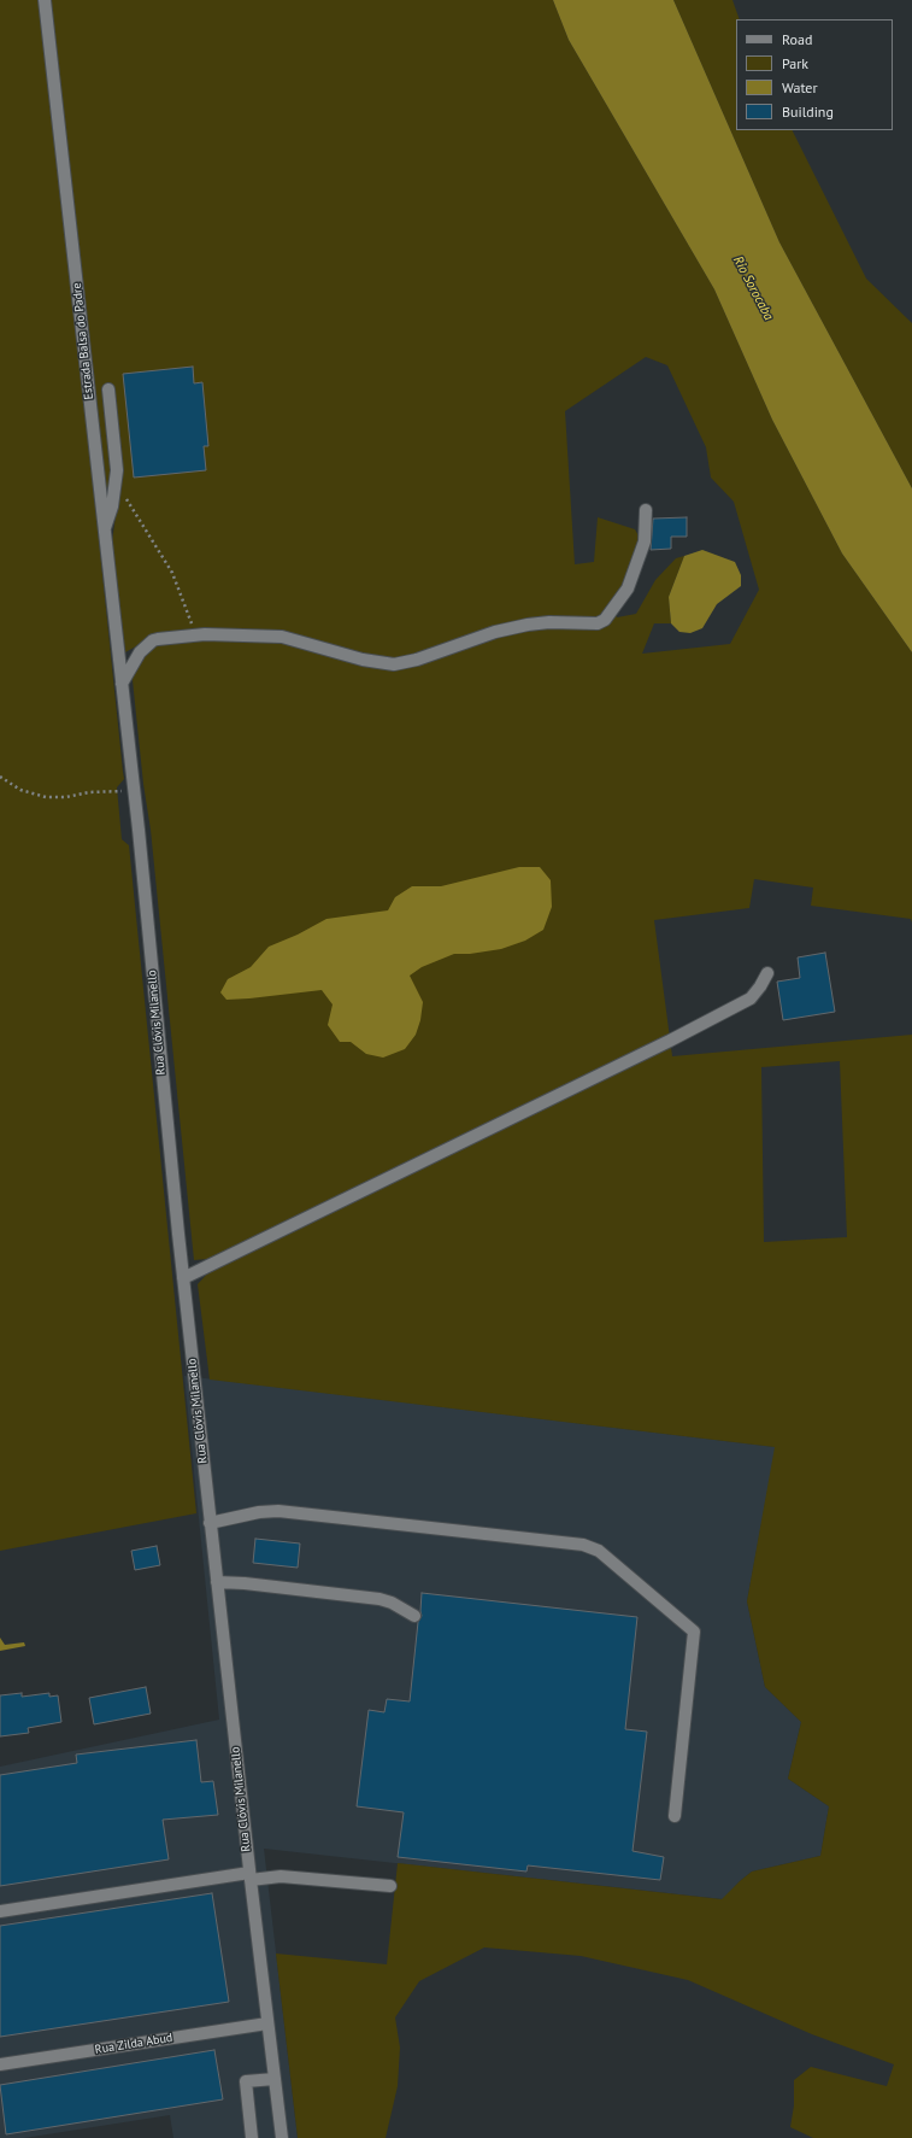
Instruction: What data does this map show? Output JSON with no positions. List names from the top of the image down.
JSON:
{
  "streets": {
    "street": ["Estrada Balsa do Padre", "Rua Clóvis Milanello", "Rua Zilda Abud"]
  },
  "crossings": [
    ["Estrada Balsa do Padre", "Rua Clóvis Milanello"],
    ["Rua Clóvis Milanello", "Rua Zilda Abud"]
  ],
  "water": ["Rio Sorocaba"],
  "legend": [
    "Road",
    "Park",
    "Water",
    "Building"
  ]
}
